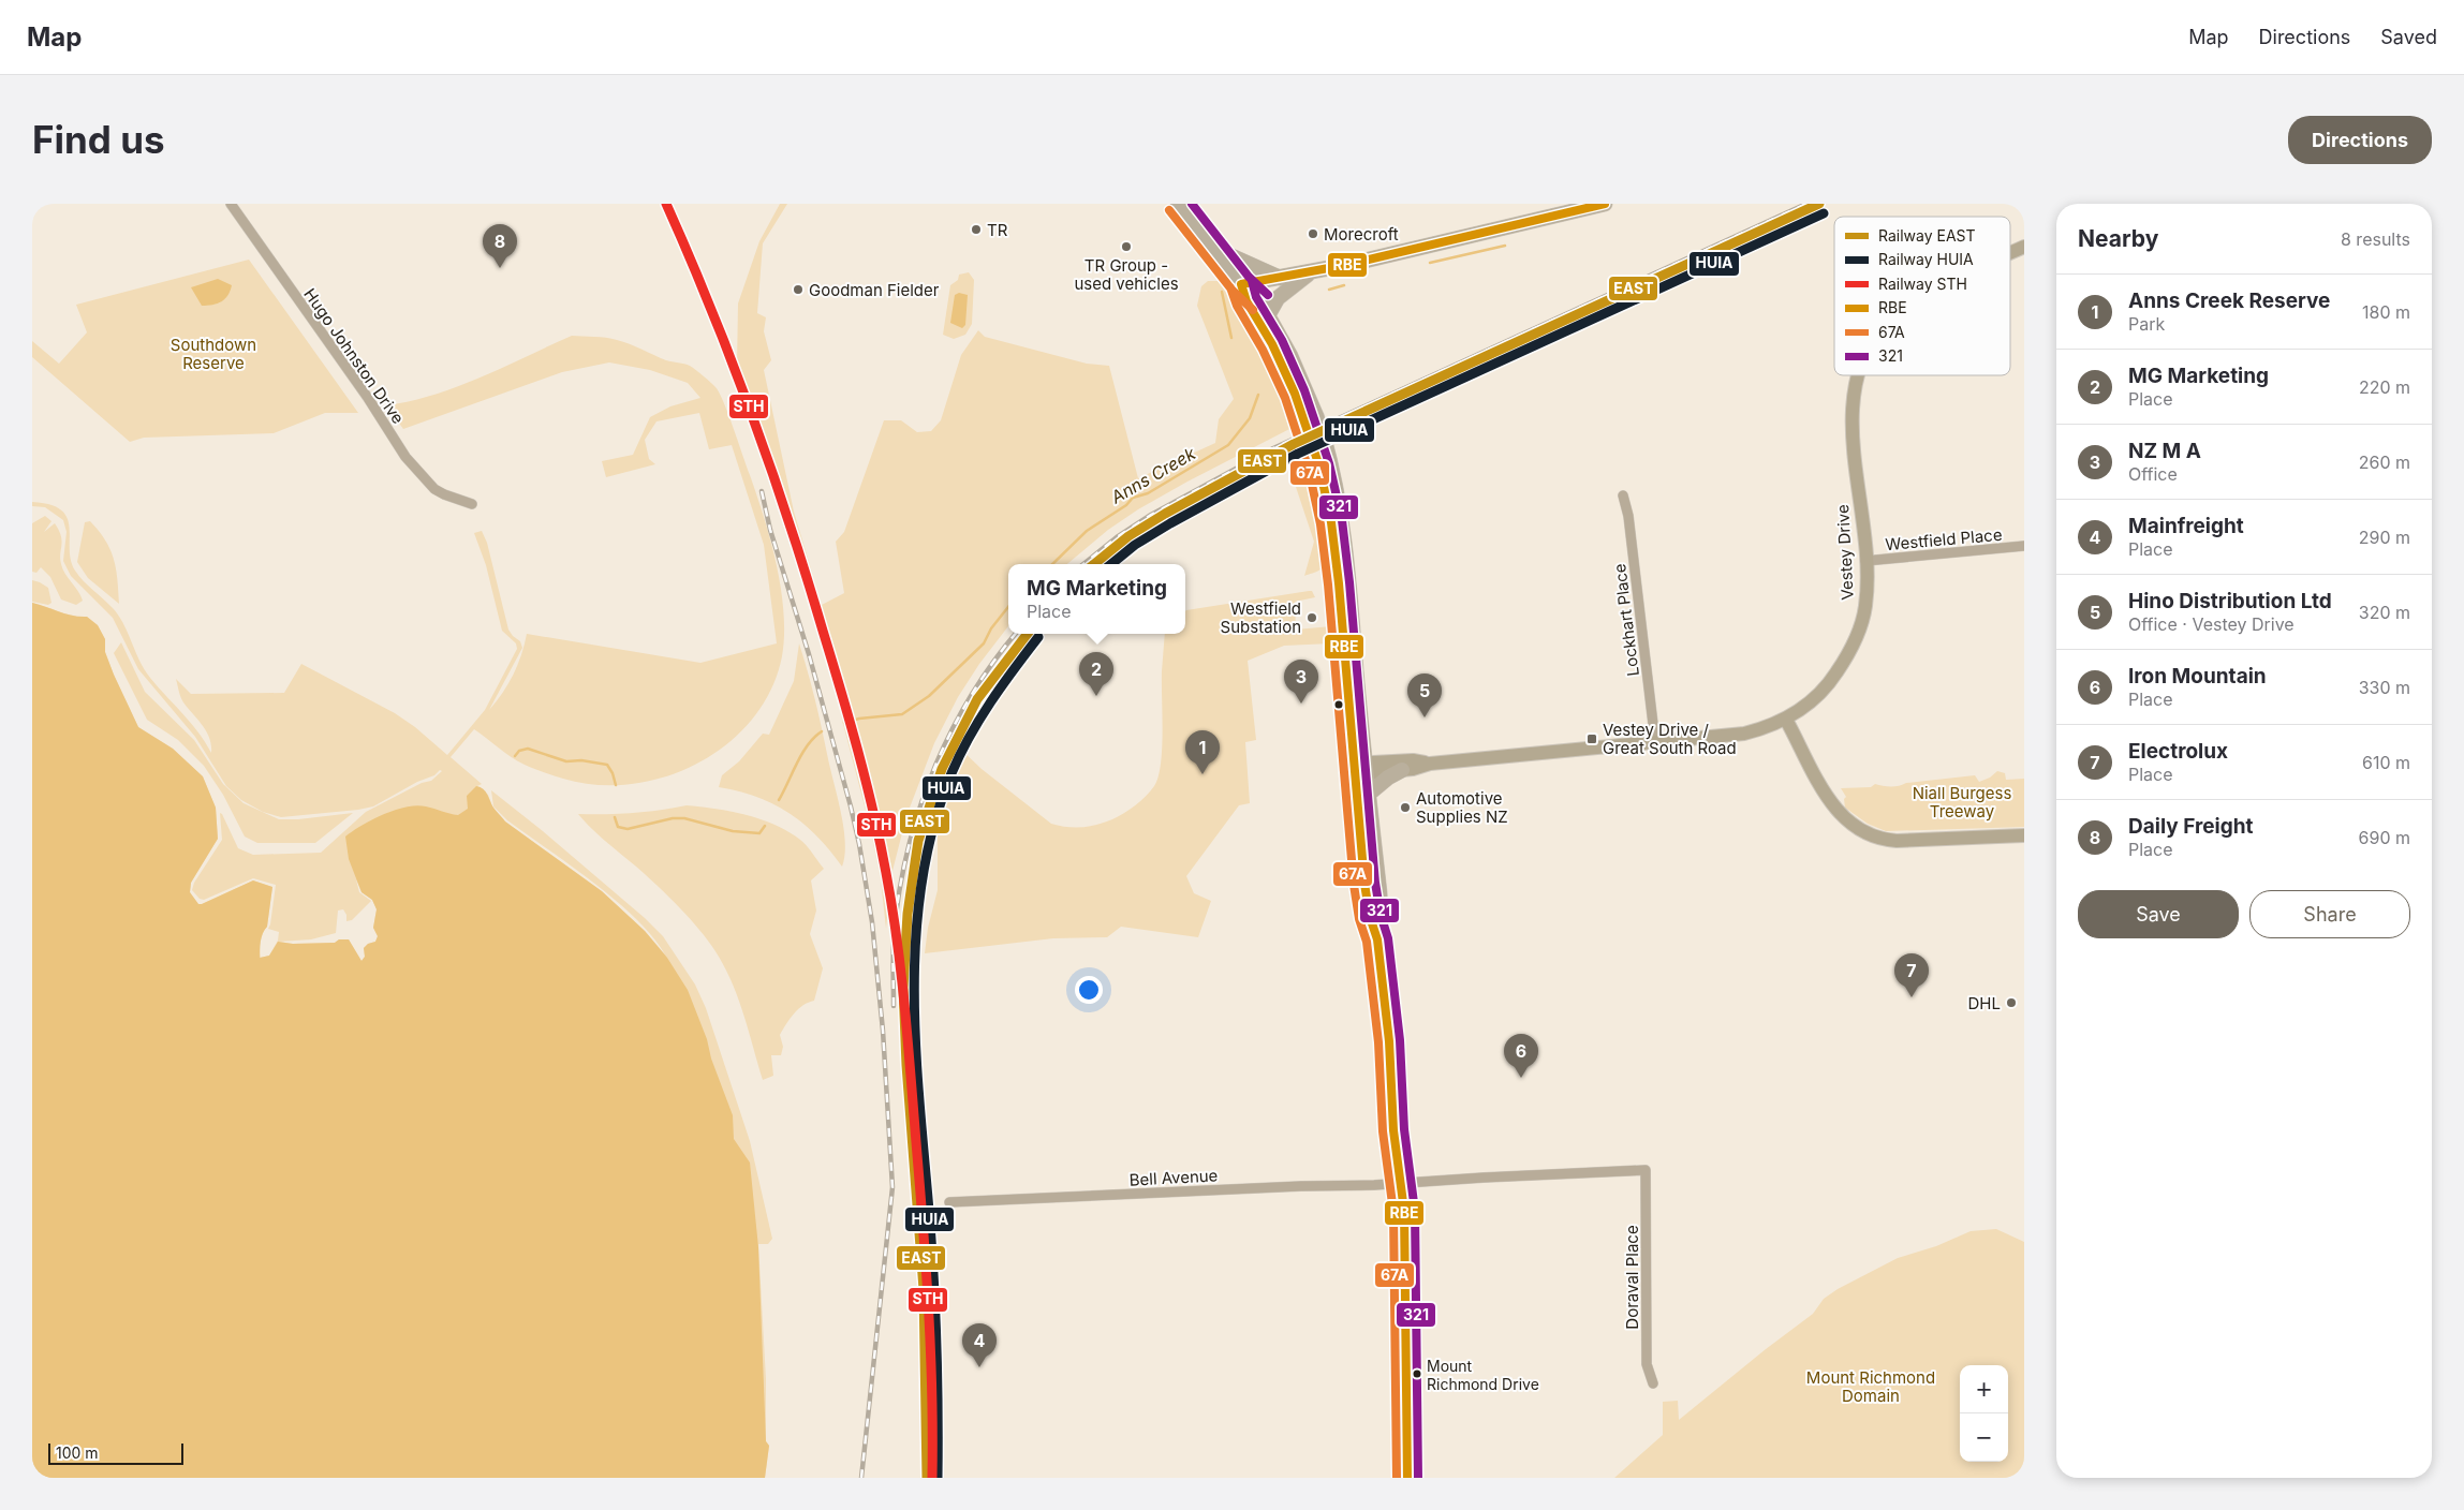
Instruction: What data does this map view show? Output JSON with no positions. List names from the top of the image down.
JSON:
{
  "streets": {
    "street": [
      "Hugo Johnston Drive",
      "Westfield Place",
      "Vestey Drive",
      "Lockhart Place",
      "Bell Avenue",
      "Doraval Place"
    ]
  },
  "crossings": [
    ["Westfield Place", "Vestey Drive"],
    ["Vestey Drive", "Lockhart Place"],
    ["Bell Avenue", "Doraval Place"]
  ],
  "water": ["Anns Creek"],
  "parks": ["Southdown Reserve", "Niall Burgess Treeway", "Mount Richmond Domain"],
  "places": {
    "other": [
      "TR",
      "Morecroft",
      "TR Group - used vehicles",
      "Goodman Fielder",
      "Westfield Substation",
      "Automotive Supplies NZ",
      "DHL",
      "Mount Richmond Drive"
    ],
    "transit": ["Vestey Drive / Great South Road"]
  },
  "lines": [
    "rail line EAST",
    "rail line STH",
    "transit line RBE",
    "transit line 321",
    "transit line 67A",
    "rail line HUIA"
  ],
  "legend": [
    "Railway EAST",
    "Railway HUIA",
    "Railway STH",
    "RBE",
    "67A",
    "321"
  ],
  "scale_bar": "100 m",
  "page": {
    "header": "Map",
    "nav": ["Map", "Directions", "Saved"],
    "buttons": [
      "Directions",
      ["Save", "Share"]
    ],
    "title": "Find us",
    "heading": ["Nearby", "8 results"],
    "pins": [
      "8",
      "2",
      "3",
      "5",
      "1",
      "7",
      "6",
      "4"
    ],
    "list": [
      {
        "mark": "1",
        "name": "Anns Creek Reserve",
        "note": "Park",
        "value": "180 m"
      },
      {
        "mark": "2",
        "name": "MG Marketing",
        "note": "Place",
        "value": "220 m"
      },
      {
        "mark": "3",
        "name": "NZ M A",
        "note": "Office",
        "value": "260 m"
      },
      {
        "mark": "4",
        "name": "Mainfreight",
        "note": "Place",
        "value": "290 m"
      },
      {
        "mark": "5",
        "name": "Hino Distribution Ltd",
        "note": "Office · Vestey Drive",
        "value": "320 m"
      },
      {
        "mark": "6",
        "name": "Iron Mountain",
        "note": "Place",
        "value": "330 m"
      },
      {
        "mark": "7",
        "name": "Electrolux",
        "note": "Place",
        "value": "610 m"
      },
      {
        "mark": "8",
        "name": "Daily Freight",
        "note": "Place",
        "value": "690 m"
      }
    ],
    "popup": ["MG Marketing", "Place"],
    "map_buttons": ["+", "−"],
    "scale": "100 m"
  }
}
